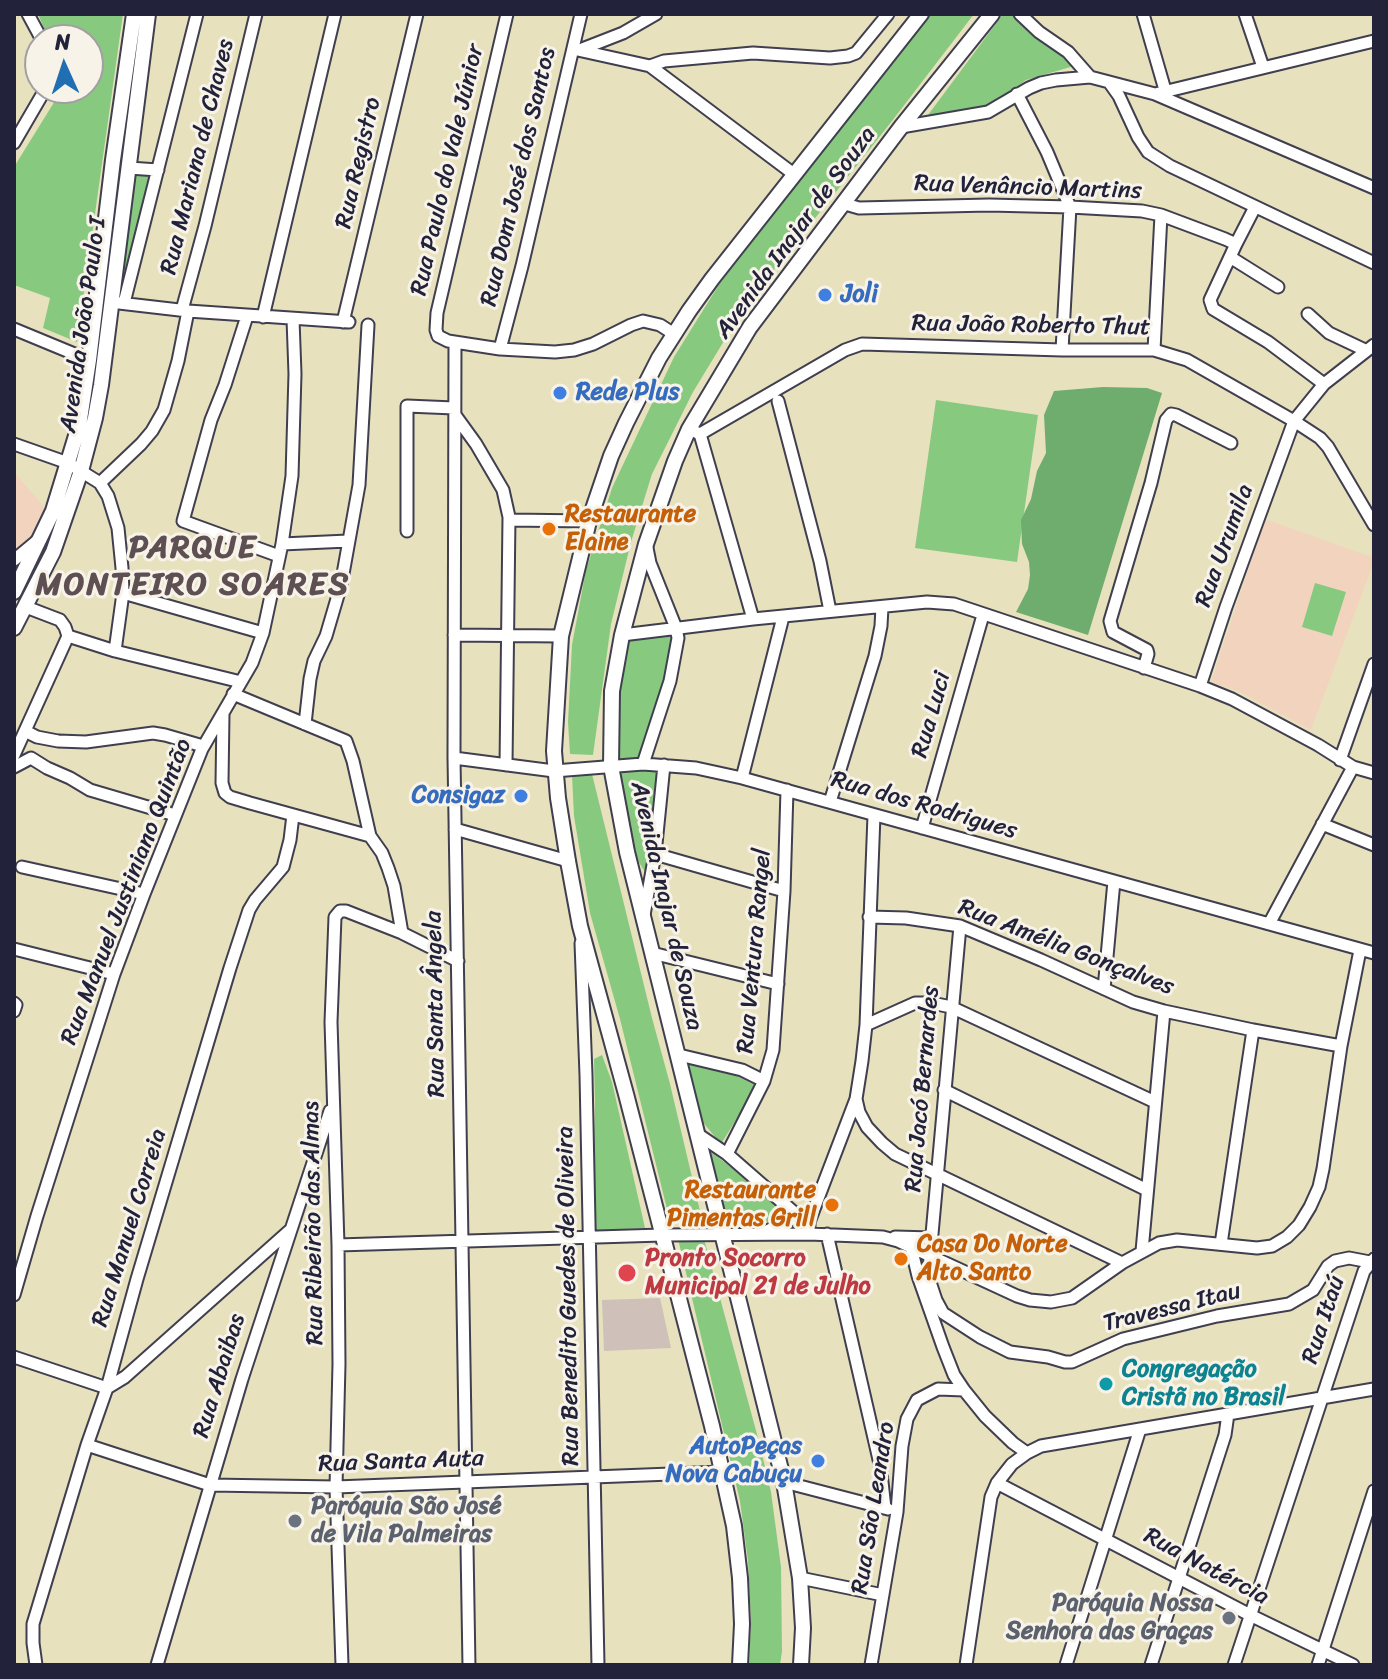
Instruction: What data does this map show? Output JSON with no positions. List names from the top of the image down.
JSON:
{
  "streets": {
    "main road": ["Avenida Inajar de Souza", "Avenida João Paulo I"],
    "street": [
      "Rua Mariana de Chaves",
      "Rua Registro",
      "Rua Paulo do Vale Júnior",
      "Rua Dom José dos Santos",
      "Rua Venâncio Martins",
      "Rua João Roberto Thut",
      "Rua Urumila",
      "Rua Luci",
      "Rua dos Rodrigues",
      "Rua Manuel Justiniano Quintão",
      "Rua Amélia Gonçalves",
      "Rua Ventura Rangel",
      "Rua Santa Ângela",
      "Rua Jacó Bernardes",
      "Rua Ribeirão das Almas",
      "Rua Manuel Correia",
      "Rua Benedito Guedes de Oliveira",
      "Travessa Itau",
      "Rua Itaú",
      "Rua Abaibas",
      "Rua Santa Auta",
      "Rua São Leandro",
      "Rua Natércia"
    ]
  },
  "crossings": [
    ["Rua Registro", "Rua Manuel Justiniano Quintão"],
    ["Rua Paulo do Vale Júnior", "Rua Santa Ângela"],
    ["Rua Venâncio Martins", "Avenida Inajar de Souza"],
    ["Avenida Inajar de Souza", "Rua João Roberto Thut"],
    ["Avenida Inajar de Souza", "Rua dos Rodrigues"],
    ["Avenida Inajar de Souza", "Rua Benedito Guedes de Oliveira"],
    ["Avenida Inajar de Souza", "Rua Santa Auta"],
    ["Rua João Roberto Thut", "Rua Urumila"],
    ["Rua Luci", "Rua dos Rodrigues"],
    ["Rua dos Rodrigues", "Rua Ventura Rangel"],
    ["Rua dos Rodrigues", "Rua Santa Ângela"],
    ["Rua Amélia Gonçalves", "Rua Jacó Bernardes"],
    ["Rua Santa Ângela", "Rua Ribeirão das Almas"],
    ["Rua Santa Ângela", "Rua Santa Auta"],
    ["Rua Jacó Bernardes", "Travessa Itau"],
    ["Rua Ribeirão das Almas", "Rua Abaibas"],
    ["Rua Ribeirão das Almas", "Rua Santa Auta"],
    ["Rua Manuel Correia", "Rua Santa Auta"],
    ["Rua Benedito Guedes de Oliveira", "Rua Santa Auta"],
    ["Travessa Itau", "Rua Itaú"],
    ["Rua Itaú", "Rua Natércia"],
    ["Rua Abaibas", "Rua Santa Auta"]
  ],
  "districts": ["PARQUE MONTEIRO SOARES"],
  "places": [
    "Joli",
    "Rede Plus",
    "Restaurante Elaine",
    "Consigaz",
    "Restaurante Pimentas Grill",
    "Casa Do Norte Alto Santo",
    "Pronto Socorro Municipal 21 de Julho",
    "Congregação Cristã no Brasil",
    "AutoPeças Nova Cabuçu",
    "Paróquia São José de Vila Palmeiras",
    "Paróquia Nossa Senhora das Graças"
  ],
  "north": "top"
}
